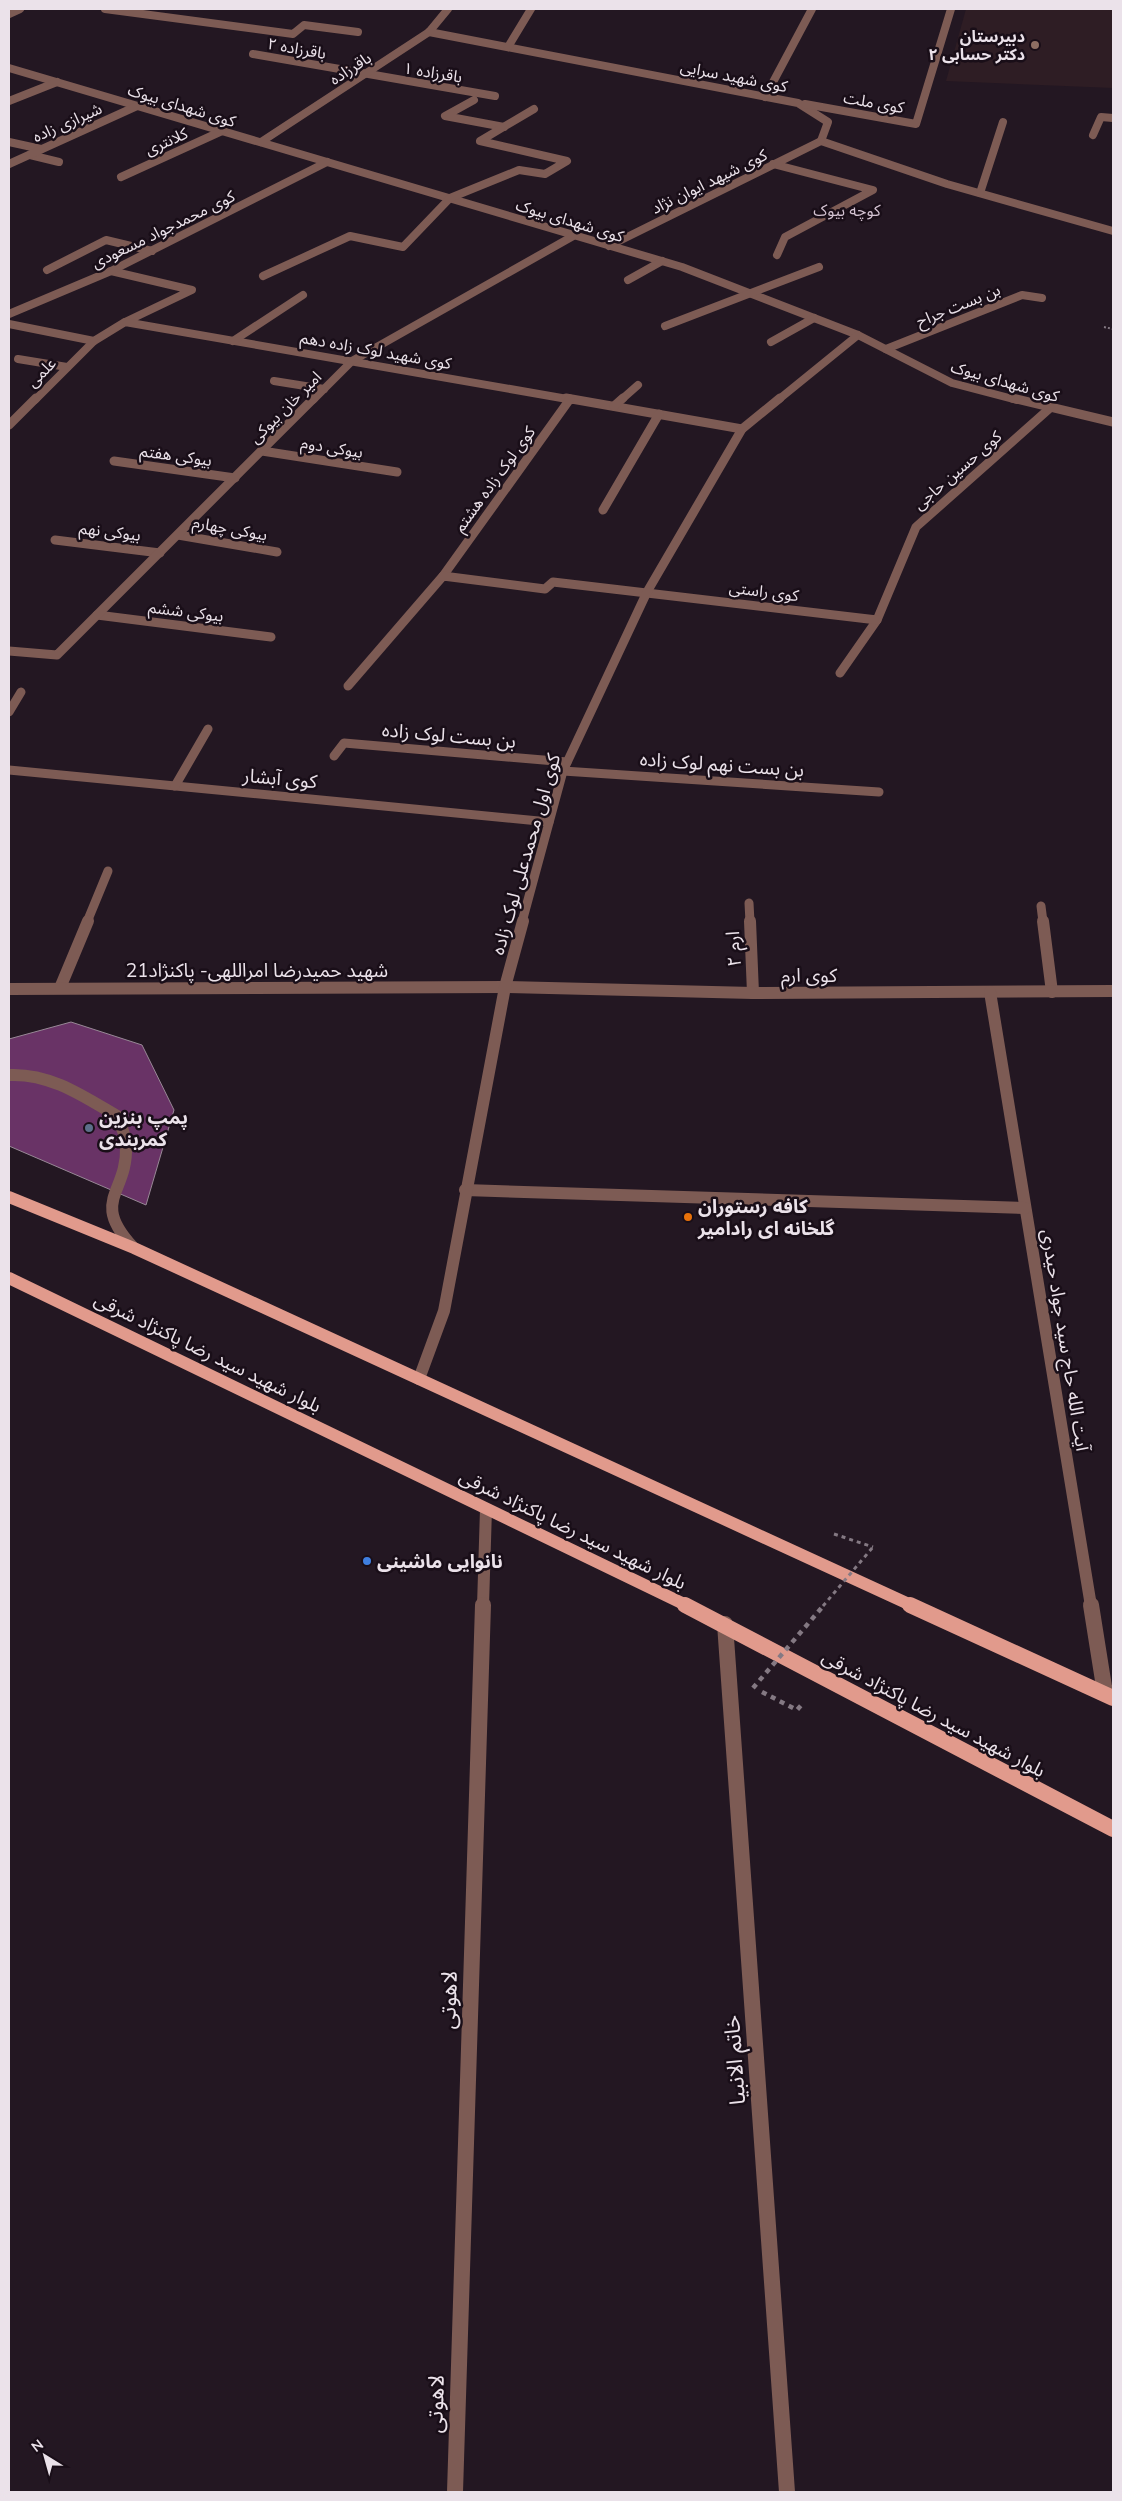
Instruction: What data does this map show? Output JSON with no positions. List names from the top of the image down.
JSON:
{
  "streets": {
    "main road": ["بلوار شهید سید رضا پاکنژاد شرقی"],
    "street": [
      "باقرزاده ۲",
      "باقرزاده",
      "باقرزاده ۱",
      "کوی شهید سرایی",
      "کوی ملت",
      "کوی شهدای بیوک",
      "شیرازی زاده",
      "کلانتری",
      "کوی شیهد ایوان نژاد",
      "کوی محمدجواد مسعودی",
      "بن بست جراح",
      "کوی شهید لوک زاده دهم",
      "علمی",
      "امیر خان بیوکی",
      "بیوکی دوم",
      "بیوکی هفتم",
      "کوی حسین حاجی",
      "کوی لوک زاده هشتم",
      "بیوکی چهارم",
      "بیوکی نهم",
      "کوی راستی",
      "بیوکی ششم",
      "بن بست لوک زاده",
      "بن بست نهم لوک زاده",
      "کوی آبشار",
      "کوی اول محمدعلی لوک زاده",
      "ارم ۲",
      "شهید حمیدرضا امراللهی- پاکنژاد21",
      "کوی ارم",
      "آیت الله حاج سید جواد حیدری",
      "لاهوتی",
      "خاتم الانبیا"
    ]
  },
  "crossings": [
    ["باقرزاده ۲", "باقرزاده"],
    ["باقرزاده ۲", "باقرزاده ۱"],
    ["باقرزاده", "باقرزاده ۱"],
    ["باقرزاده", "کوی شهید سرایی"],
    ["باقرزاده", "کوی شهدای بیوک"],
    ["کوی شهید سرایی", "کوی ملت"],
    ["کوی شهید سرایی", "کوی شیهد ایوان نژاد"],
    ["کوی شهدای بیوک", "شیرازی زاده"],
    ["کوی شهدای بیوک", "کلانتری"],
    ["کوی شهدای بیوک", "کوی شیهد ایوان نژاد"],
    ["کوی شهدای بیوک", "کوی محمدجواد مسعودی"],
    ["کوی شهدای بیوک", "بن بست جراح"],
    ["کوی شهدای بیوک", "امیر خان بیوکی"],
    ["کوی شهدای بیوک", "کوی حسین حاجی"],
    ["کوی شهدای بیوک", "کوی اول محمدعلی لوک زاده"],
    ["کوی شهید لوک زاده دهم", "امیر خان بیوکی"],
    ["کوی شهید لوک زاده دهم", "کوی لوک زاده هشتم"],
    ["کوی شهید لوک زاده دهم", "کوی اول محمدعلی لوک زاده"],
    ["امیر خان بیوکی", "بیوکی دوم"],
    ["امیر خان بیوکی", "بیوکی هفتم"],
    ["امیر خان بیوکی", "بیوکی چهارم"],
    ["امیر خان بیوکی", "بیوکی نهم"],
    ["امیر خان بیوکی", "بیوکی ششم"],
    ["کوی حسین حاجی", "کوی راستی"],
    ["کوی راستی", "کوی اول محمدعلی لوک زاده"],
    ["بن بست لوک زاده", "بن بست نهم لوک زاده"],
    ["بن بست لوک زاده", "کوی اول محمدعلی لوک زاده"],
    ["بن بست نهم لوک زاده", "کوی اول محمدعلی لوک زاده"],
    ["کوی آبشار", "کوی اول محمدعلی لوک زاده"],
    ["کوی اول محمدعلی لوک زاده", "شهید حمیدرضا امراللهی- پاکنژاد21"],
    ["کوی اول محمدعلی لوک زاده", "کوی ارم"],
    ["ارم ۲", "کوی ارم"],
    ["شهید حمیدرضا امراللهی- پاکنژاد21", "کوی ارم"],
    ["کوی ارم", "آیت الله حاج سید جواد حیدری"],
    ["بلوار شهید سید رضا پاکنژاد شرقی", "لاهوتی"],
    ["بلوار شهید سید رضا پاکنژاد شرقی", "خاتم الانبیا"]
  ],
  "districts": ["کوچه بیوک"],
  "places": [
    "دبیرستان دکتر حسابی ۲",
    "پمپ بنزین کمربندی",
    "کافه رستوران گلخانه ای رادامیر",
    "نانوایی ماشینی"
  ],
  "north": "top left"
}
